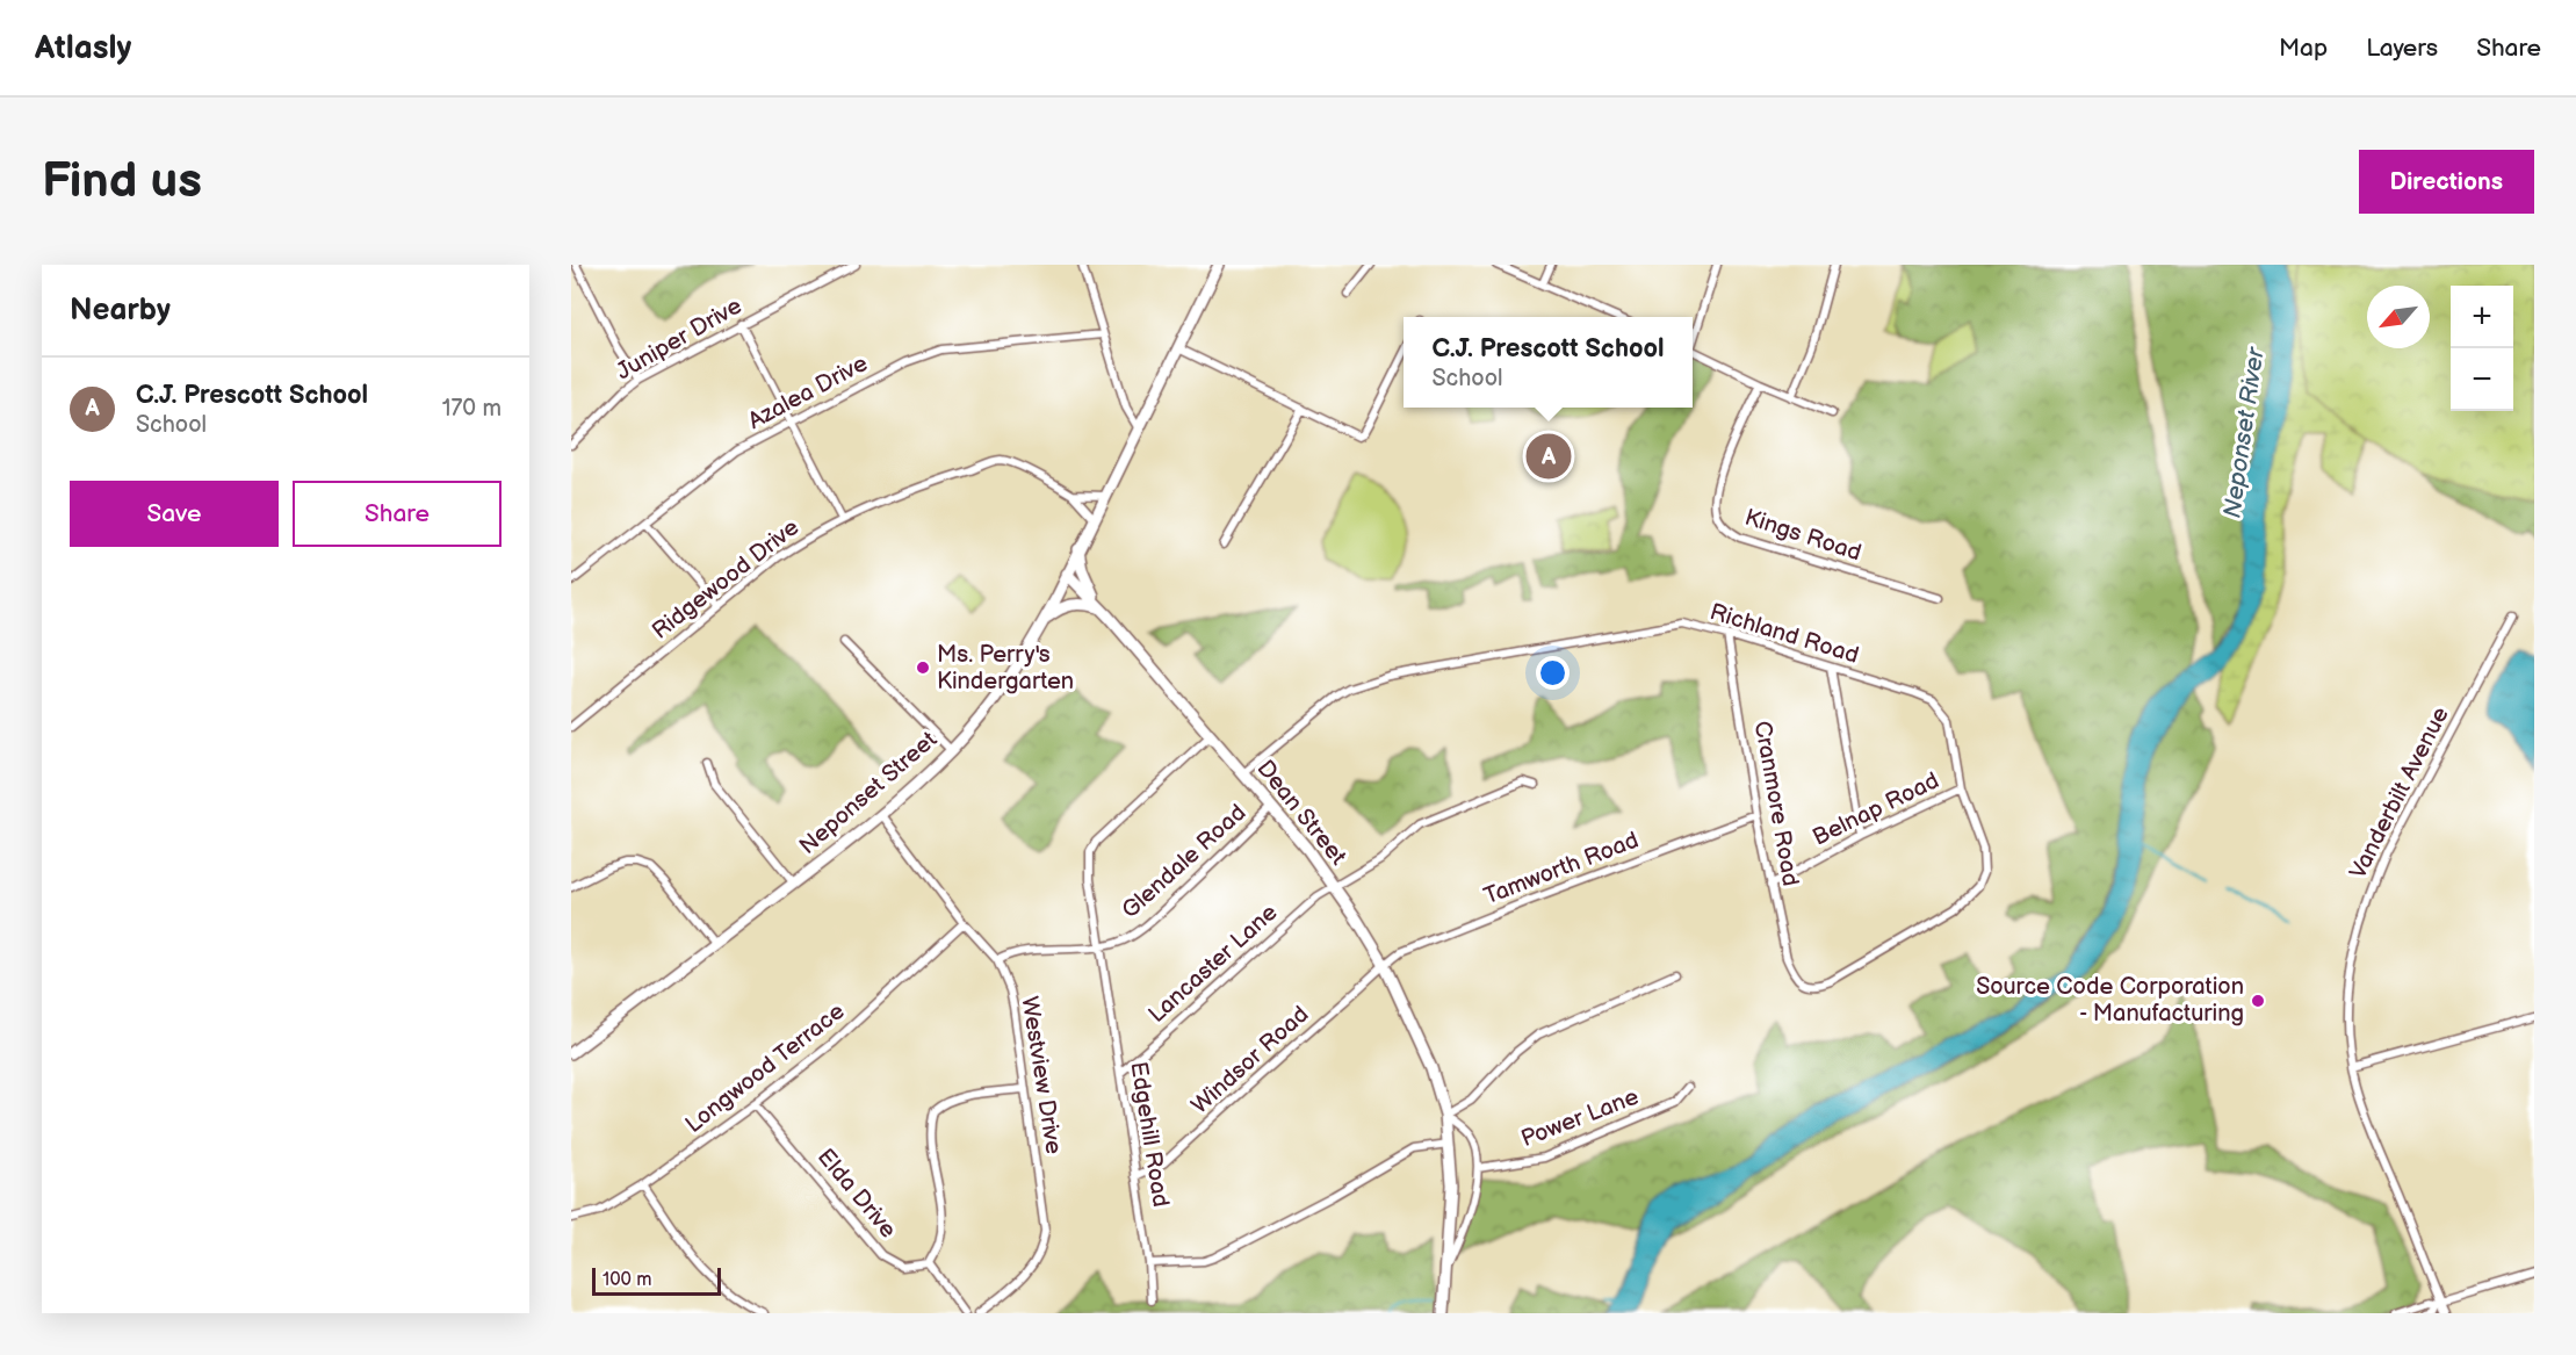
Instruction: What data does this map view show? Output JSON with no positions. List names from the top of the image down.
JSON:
{
  "streets": {
    "main road": ["Neponset Street", "Dean Street"],
    "street": [
      "Juniper Drive",
      "Azalea Drive",
      "Kings Road",
      "Ridgewood Drive",
      "Richland Road",
      "Vanderbilt Avenue",
      "Cranmore Road",
      "Belnap Road",
      "Glendale Road",
      "Tamworth Road",
      "Lancaster Lane",
      "Windsor Road",
      "Longwood Terrace",
      "Westview Drive",
      "Power Lane",
      "Edgehill Road",
      "Elda Drive"
    ]
  },
  "crossings": [
    ["Ridgewood Drive", "Neponset Street"],
    ["Richland Road", "Cranmore Road"],
    ["Richland Road", "Belnap Road"],
    ["Richland Road", "Dean Street"],
    ["Neponset Street", "Dean Street"],
    ["Neponset Street", "Westview Drive"],
    ["Cranmore Road", "Belnap Road"],
    ["Cranmore Road", "Tamworth Road"],
    ["Dean Street", "Glendale Road"],
    ["Dean Street", "Tamworth Road"],
    ["Dean Street", "Lancaster Lane"],
    ["Dean Street", "Windsor Road"],
    ["Dean Street", "Power Lane"],
    ["Dean Street", "Edgehill Road"],
    ["Glendale Road", "Westview Drive"],
    ["Glendale Road", "Edgehill Road"],
    ["Tamworth Road", "Windsor Road"],
    ["Lancaster Lane", "Edgehill Road"],
    ["Windsor Road", "Edgehill Road"],
    ["Longwood Terrace", "Westview Drive"],
    ["Longwood Terrace", "Elda Drive"]
  ],
  "water": ["Neponset River"],
  "places": ["Ms. Perry's Kindergarten", "Source Code Corporation - Manufacturing"],
  "scale_bar": "100 m",
  "north": "bottom left",
  "page": {
    "header": "Atlasly",
    "nav": ["Map", "Layers", "Share"],
    "buttons": [
      "Directions",
      ["Save", "Share"]
    ],
    "title": "Find us",
    "heading": "Nearby",
    "map_buttons": ["+", "−"],
    "popup": ["C.J. Prescott School", "School"],
    "list": [
      {
        "mark": "A",
        "name": "C.J. Prescott School",
        "note": "School",
        "value": "170 m"
      }
    ],
    "pins": "A",
    "scale": "100 m"
  }
}
